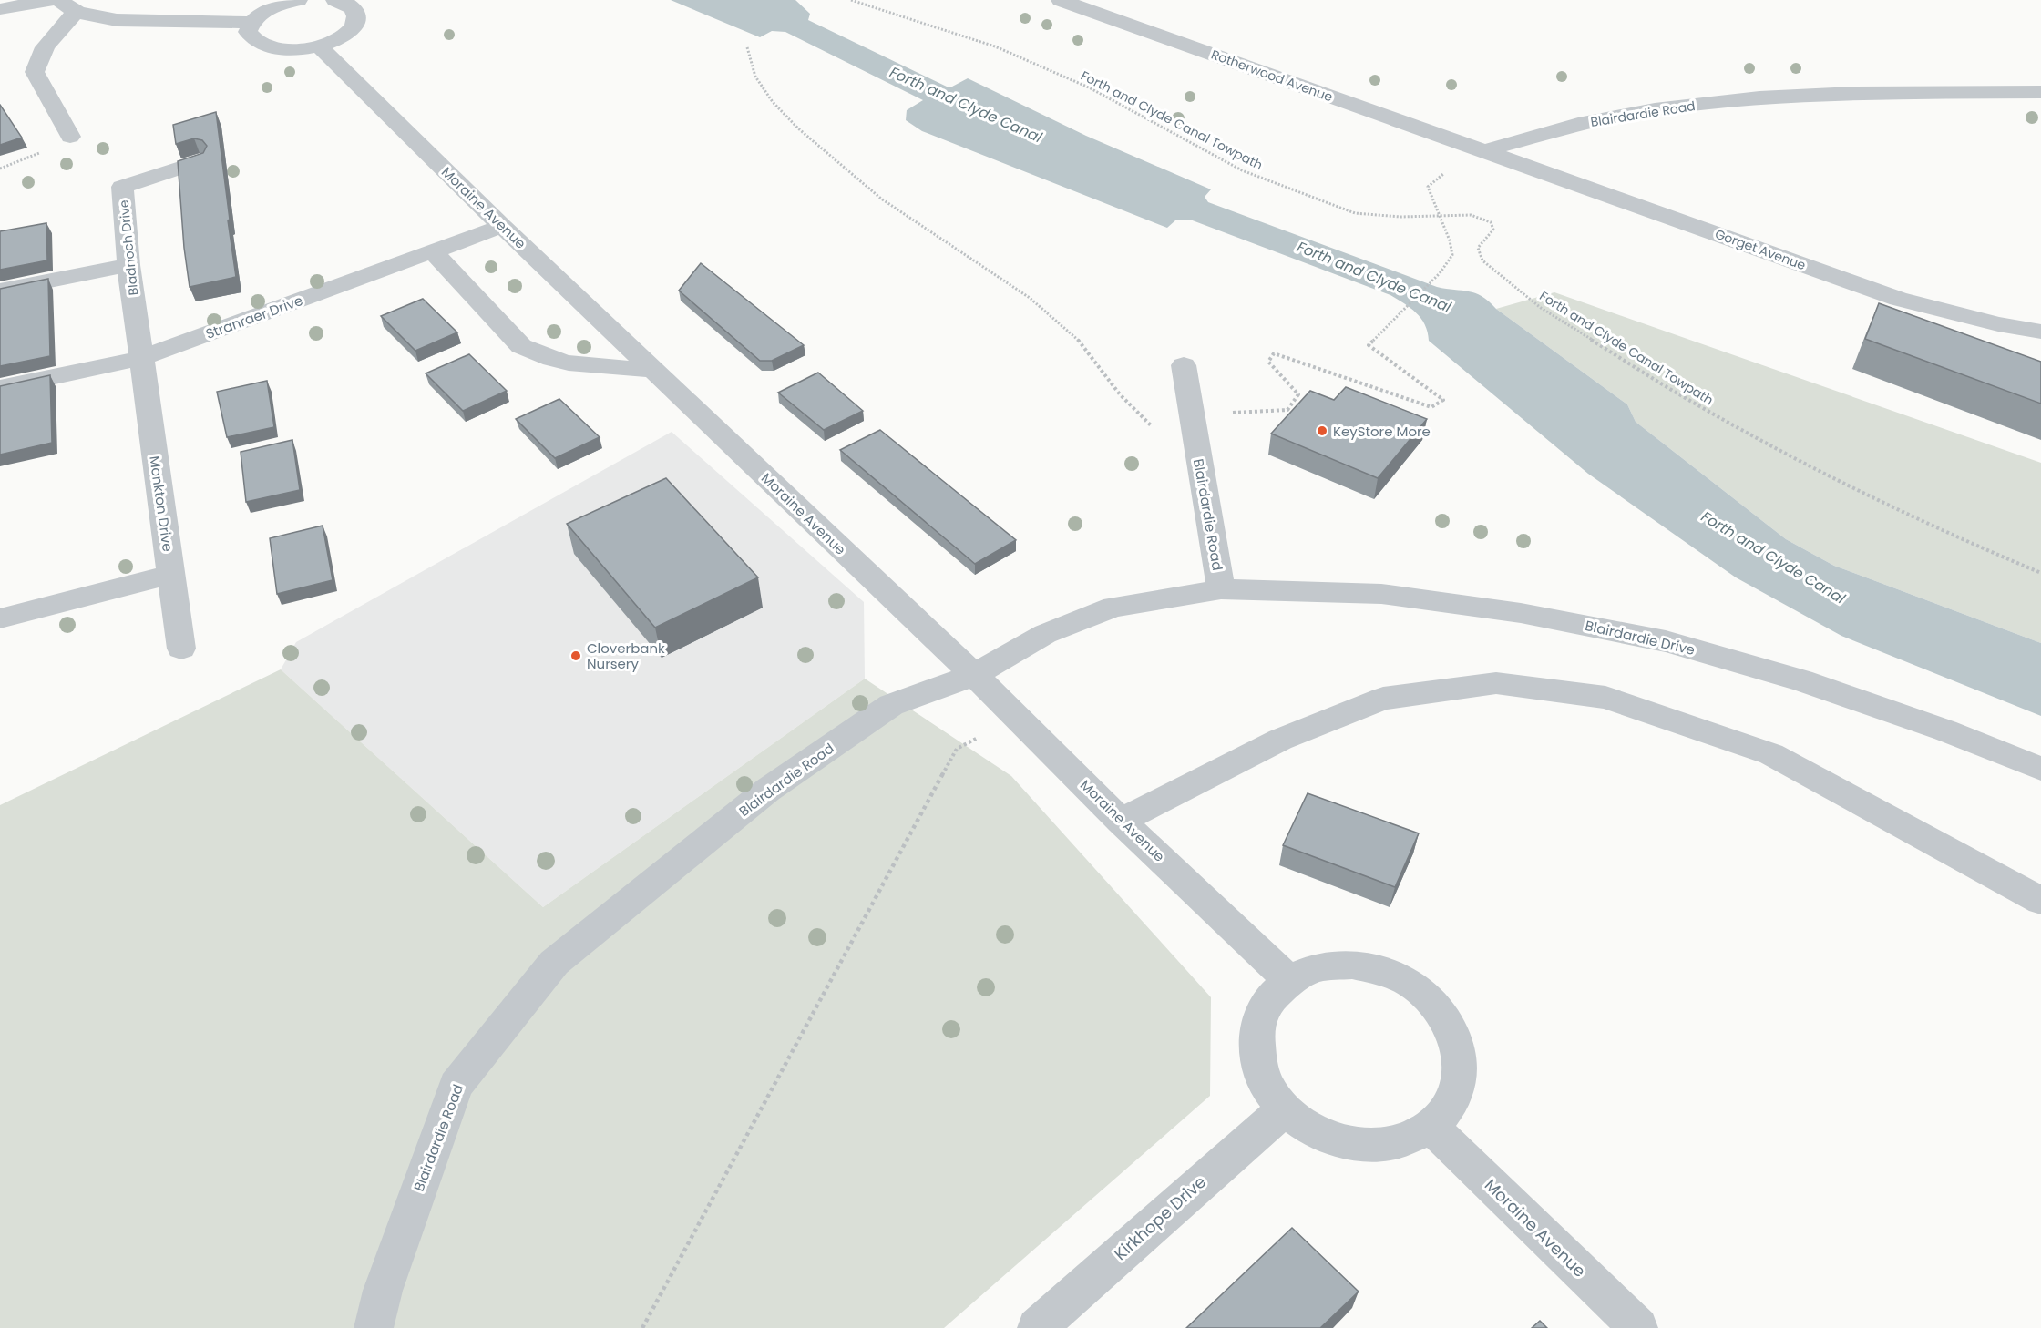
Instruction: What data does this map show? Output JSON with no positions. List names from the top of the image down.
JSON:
{
  "streets": {
    "street": [
      "Rotherwood Avenue",
      "Blairdardie Road",
      "Moraine Avenue",
      "Bladnoch Drive",
      "Gorget Avenue",
      "Stranraer Drive",
      "Monkton Drive",
      "Blairdardie Drive",
      "Kirkhope Drive"
    ],
    "path": ["Forth and Clyde Canal Towpath"]
  },
  "crossings": [
    ["Rotherwood Avenue", "Blairdardie Road"],
    ["Rotherwood Avenue", "Gorget Avenue"],
    ["Blairdardie Road", "Moraine Avenue"],
    ["Blairdardie Road", "Gorget Avenue"],
    ["Blairdardie Road", "Blairdardie Drive"],
    ["Moraine Avenue", "Stranraer Drive"],
    ["Moraine Avenue", "Kirkhope Drive"],
    ["Bladnoch Drive", "Stranraer Drive"],
    ["Bladnoch Drive", "Monkton Drive"],
    ["Stranraer Drive", "Monkton Drive"]
  ],
  "water": ["Forth and Clyde Canal"],
  "places": ["KeyStore More", "Cloverbank Nursery"]
}
